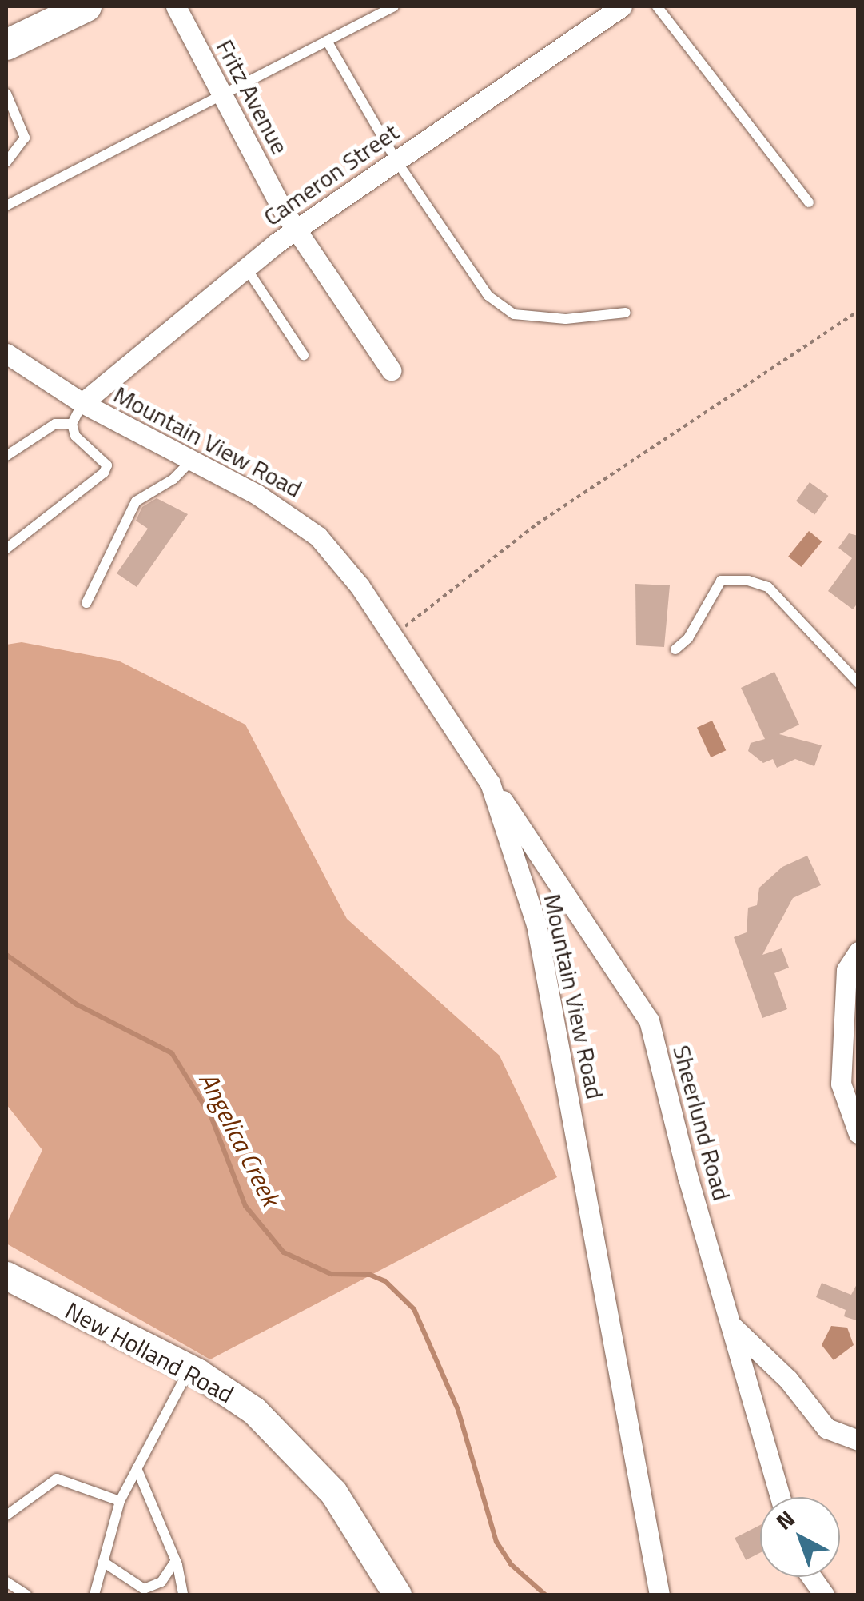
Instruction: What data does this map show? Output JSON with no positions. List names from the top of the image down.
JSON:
{
  "streets": {
    "main road": ["New Holland Road"],
    "street": [
      "Fritz Avenue",
      "Cameron Street",
      "Mountain View Road",
      "Sheerlund Road"
    ]
  },
  "crossings": [
    ["Fritz Avenue", "Cameron Street"],
    ["Cameron Street", "Mountain View Road"],
    ["Mountain View Road", "Sheerlund Road"]
  ],
  "water": ["Angelica Creek"],
  "north": "top left"
}
